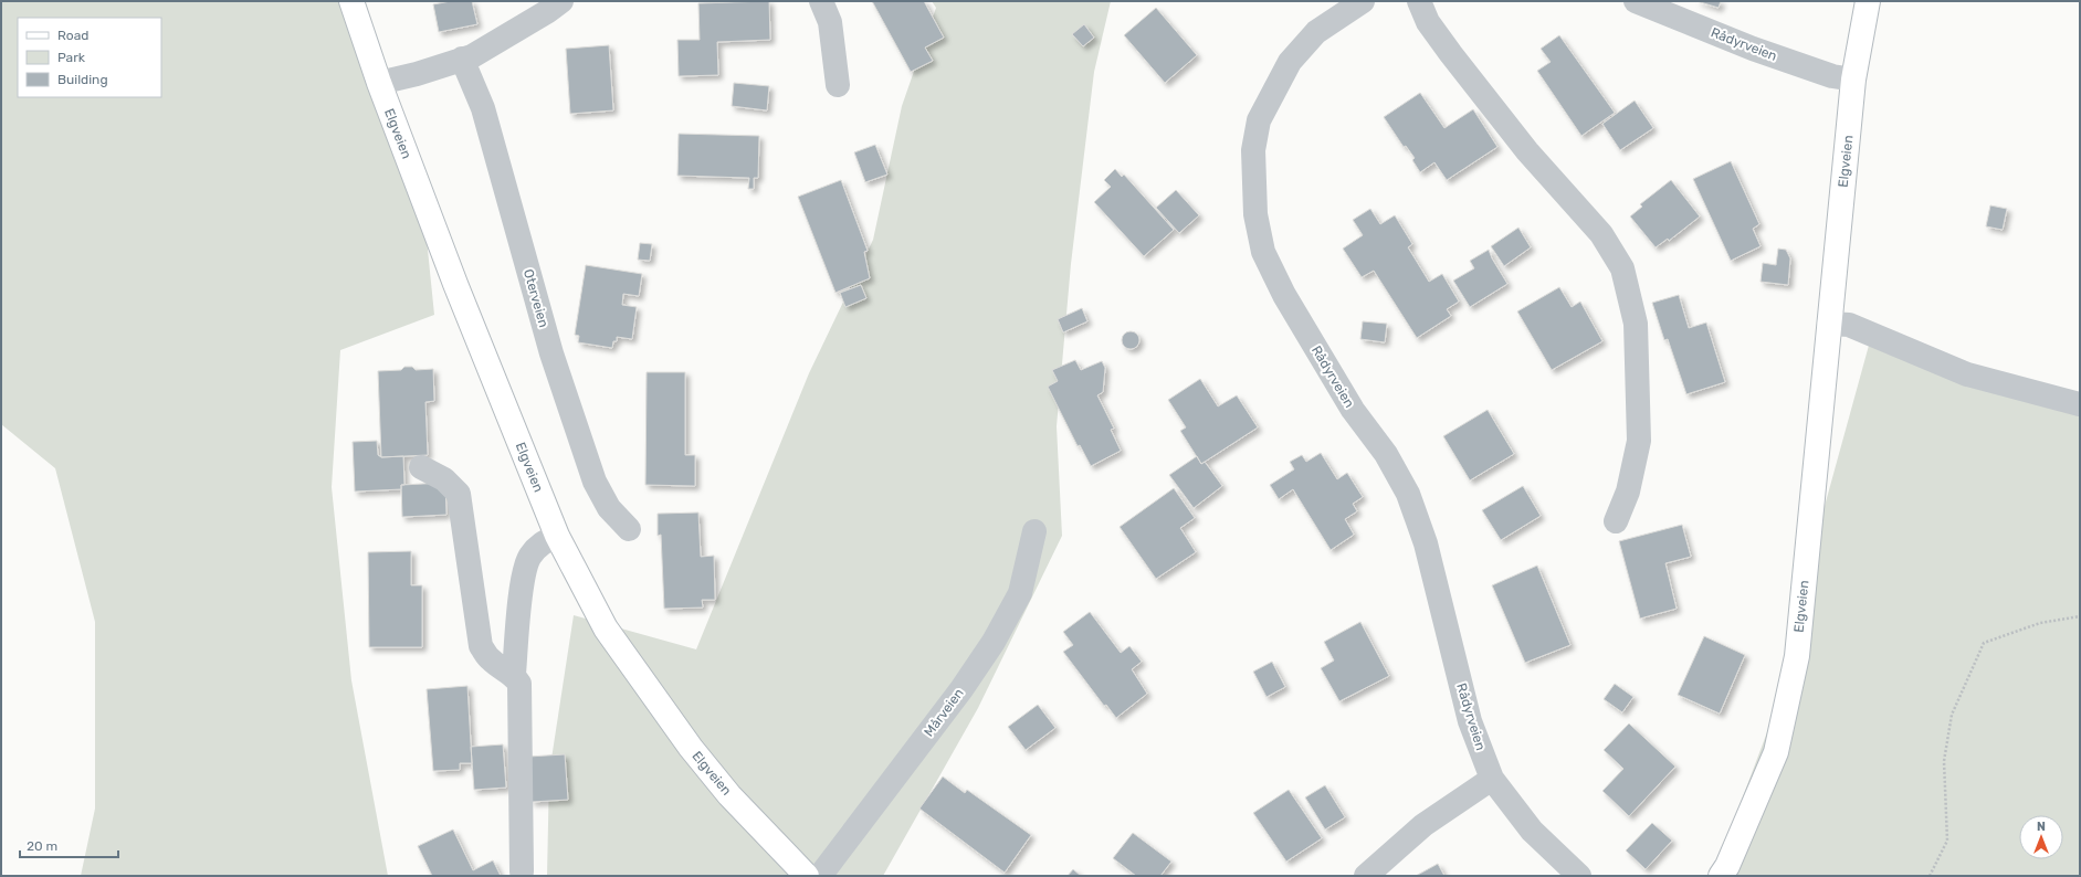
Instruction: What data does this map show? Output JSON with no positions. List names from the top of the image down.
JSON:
{
  "streets": {
    "main road": ["Elgveien"],
    "street": ["Rådyrveien", "Oterveien", "Mårveien"]
  },
  "crossings": [
    ["Rådyrveien", "Elgveien"]
  ],
  "legend": ["Road", "Park", "Building"],
  "scale_bar": "20 m",
  "north": "top"
}
